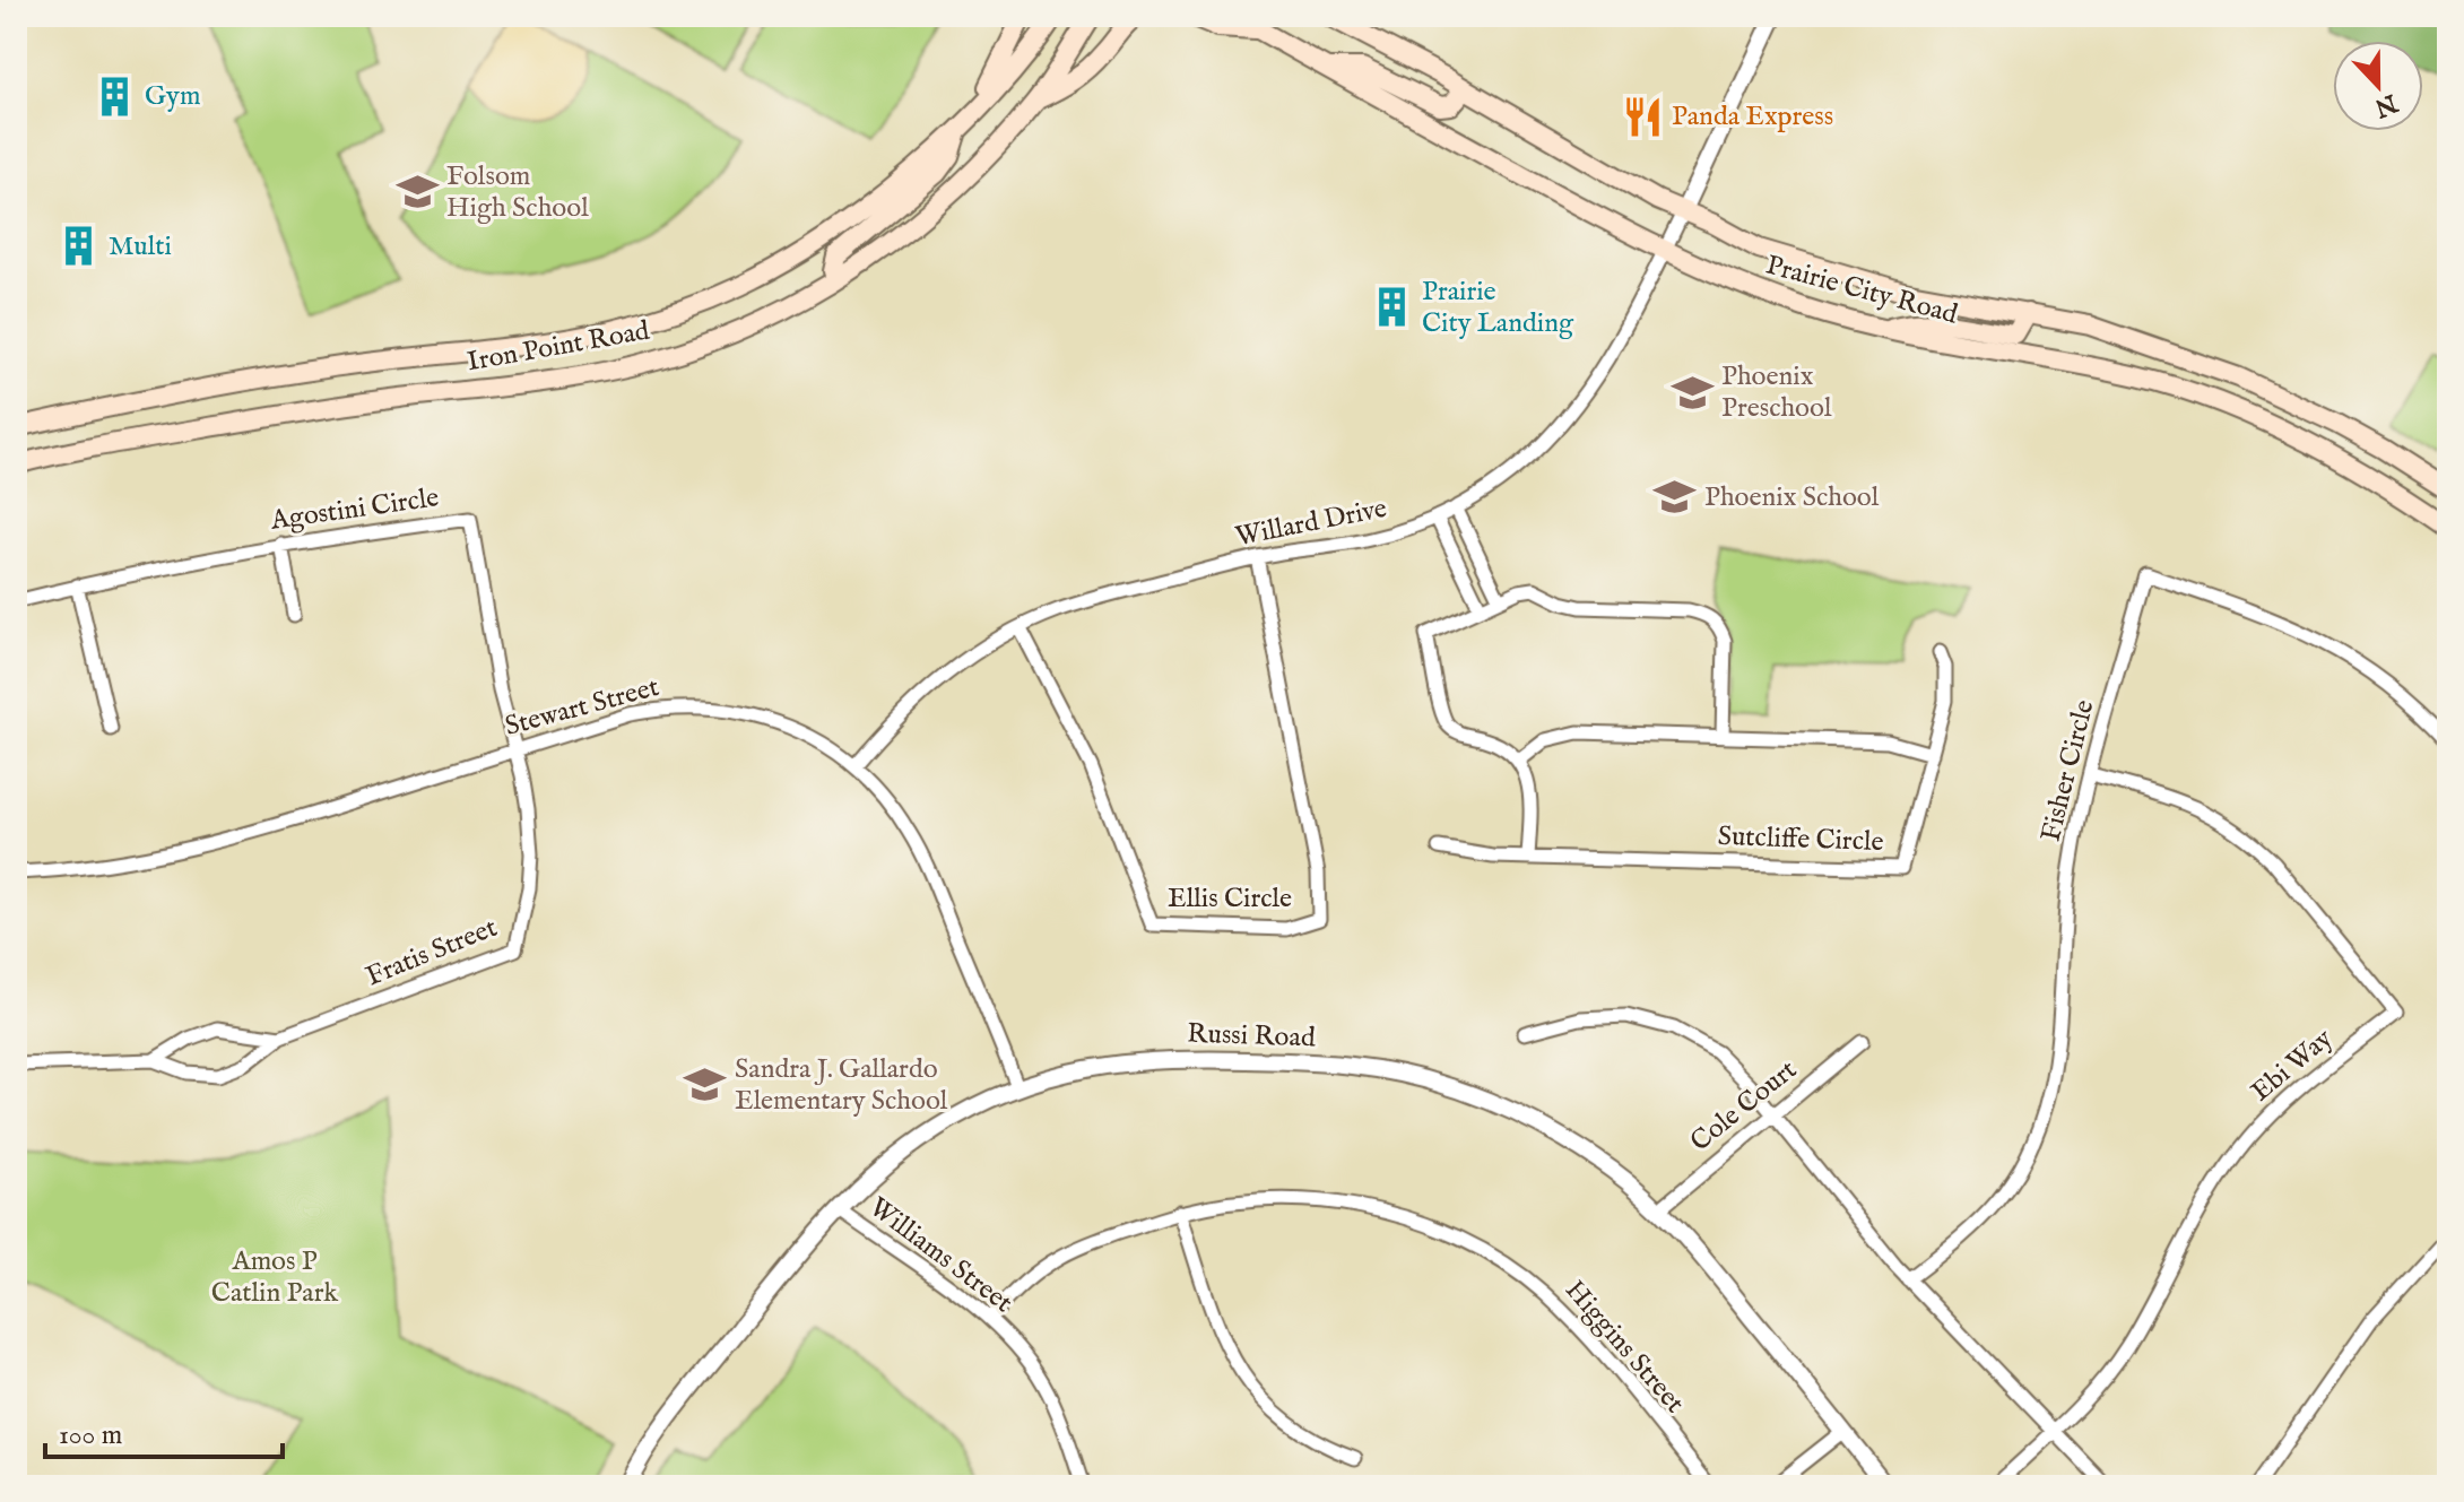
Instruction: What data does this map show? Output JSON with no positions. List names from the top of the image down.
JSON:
{
  "streets": {
    "main road": ["Prairie City Road", "Iron Point Road"],
    "street": [
      "Agostini Circle",
      "Willard Drive",
      "Stewart Street",
      "Fisher Circle",
      "Sutcliffe Circle",
      "Ellis Circle",
      "Fratis Street",
      "Russi Road",
      "Ebi Way",
      "Cole Court",
      "Williams Street",
      "Higgins Street"
    ]
  },
  "crossings": [
    ["Prairie City Road", "Willard Drive"],
    ["Agostini Circle", "Stewart Street"],
    ["Agostini Circle", "Fratis Street"],
    ["Willard Drive", "Stewart Street"],
    ["Willard Drive", "Ellis Circle"],
    ["Stewart Street", "Fratis Street"],
    ["Stewart Street", "Russi Road"],
    ["Fisher Circle", "Ebi Way"],
    ["Russi Road", "Cole Court"],
    ["Russi Road", "Williams Street"],
    ["Williams Street", "Higgins Street"]
  ],
  "parks": ["Amos P Catlin Park"],
  "places": {
    "building": ["Gym", "Multi", "Prairie City Landing"],
    "restaurant": ["Panda Express"],
    "school or university": [
      "Folsom High School",
      "Phoenix Preschool",
      "Phoenix School",
      "Sandra J. Gallardo Elementary School"
    ]
  },
  "scale_bar": "100 m",
  "north": "bottom"
}
